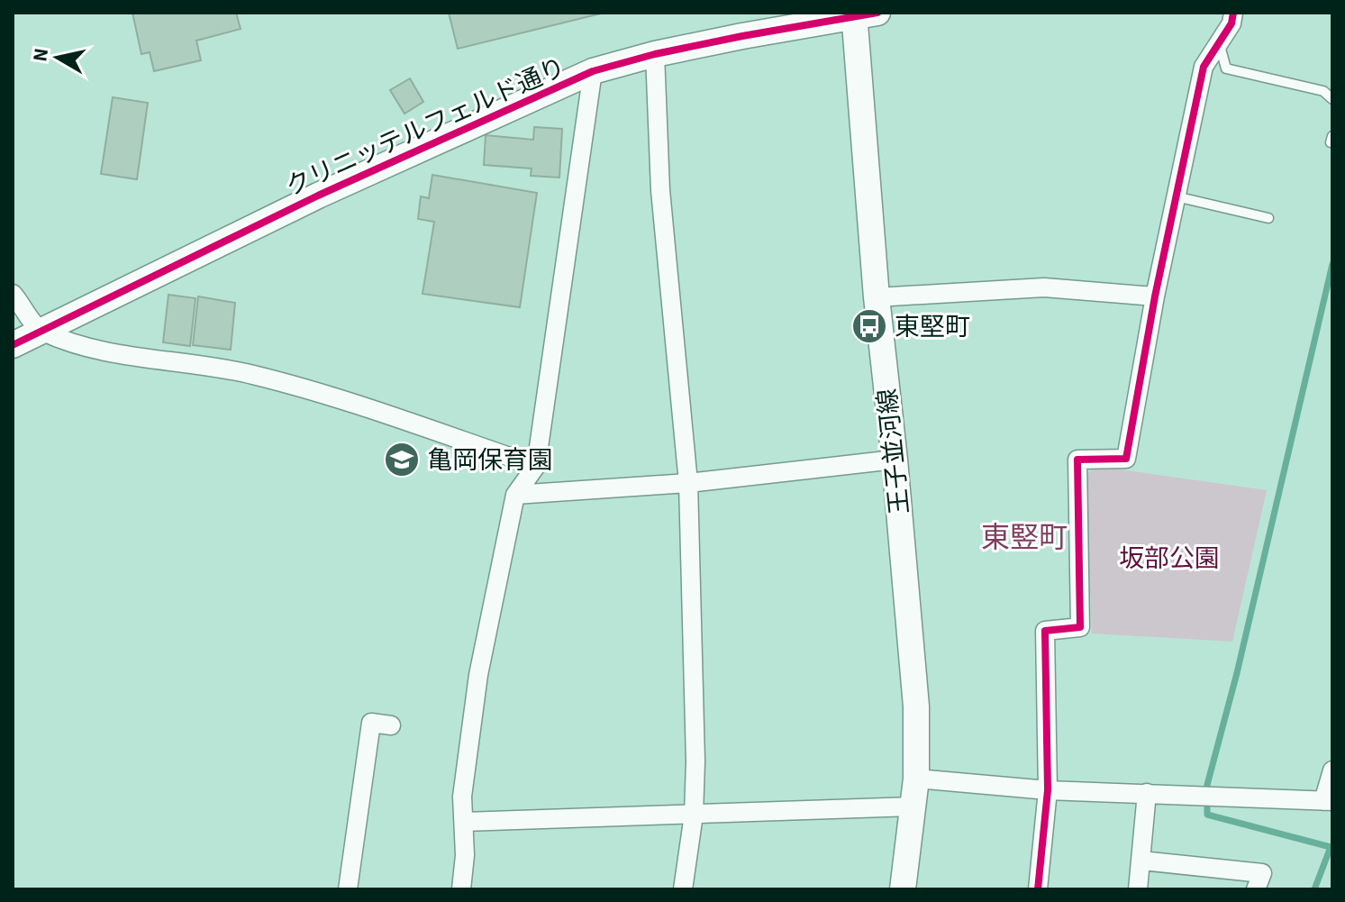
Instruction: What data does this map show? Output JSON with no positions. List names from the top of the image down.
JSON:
{
  "streets": {
    "street": ["クリニッテルフェルド通り", "王子並河線"]
  },
  "crossings": [
    ["クリニッテルフェルド通り", "王子並河線"]
  ],
  "districts": ["東竪町"],
  "parks": ["坂部公園"],
  "places": {
    "bus stop": ["東堅町"],
    "school or university": ["亀岡保育園"]
  },
  "north": "left"
}
